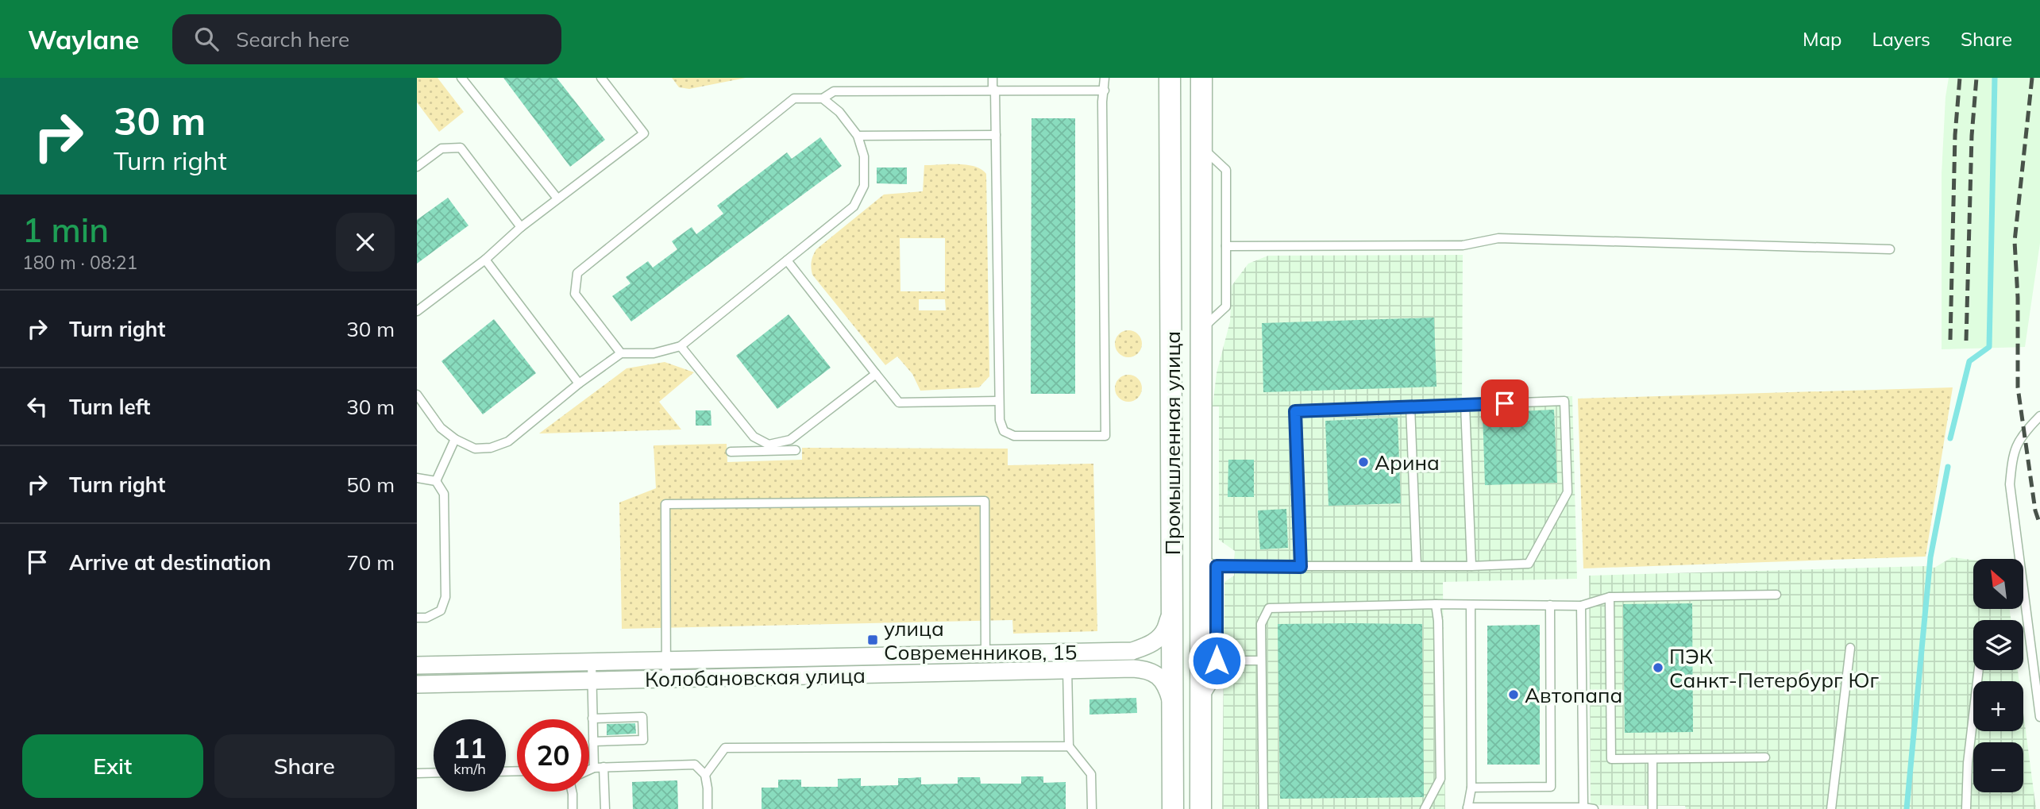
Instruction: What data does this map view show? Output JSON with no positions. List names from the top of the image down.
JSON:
{
  "streets": {
    "street": ["Промышленная улица", "Колобановская улица"]
  },
  "crossings": [
    ["Промышленная улица", "Колобановская улица"]
  ],
  "places": {
    "other": ["Арина", "ПЭК Санкт-Петербург Юг", "Автопапа"],
    "transit": ["улица Современников, 15"]
  },
  "north": "top left",
  "page": {
    "header": "Waylane",
    "search": "Search here",
    "nav": ["Map", "Layers", "Share"],
    "turn": ["30 m", "Turn right"],
    "heading": ["1 min", "180 m · 08:21"],
    "list": [
      {
        "name": "Turn right",
        "value": "30 m"
      },
      {
        "name": "Turn left",
        "value": "30 m"
      },
      {
        "name": "Turn right",
        "value": "50 m"
      },
      {
        "name": "Arrive at destination",
        "value": "70 m"
      }
    ],
    "map_buttons": ["+", "−"],
    "speed": "11 km/h",
    "limit": "20",
    "buttons": ["Exit", "Share"]
  }
}
